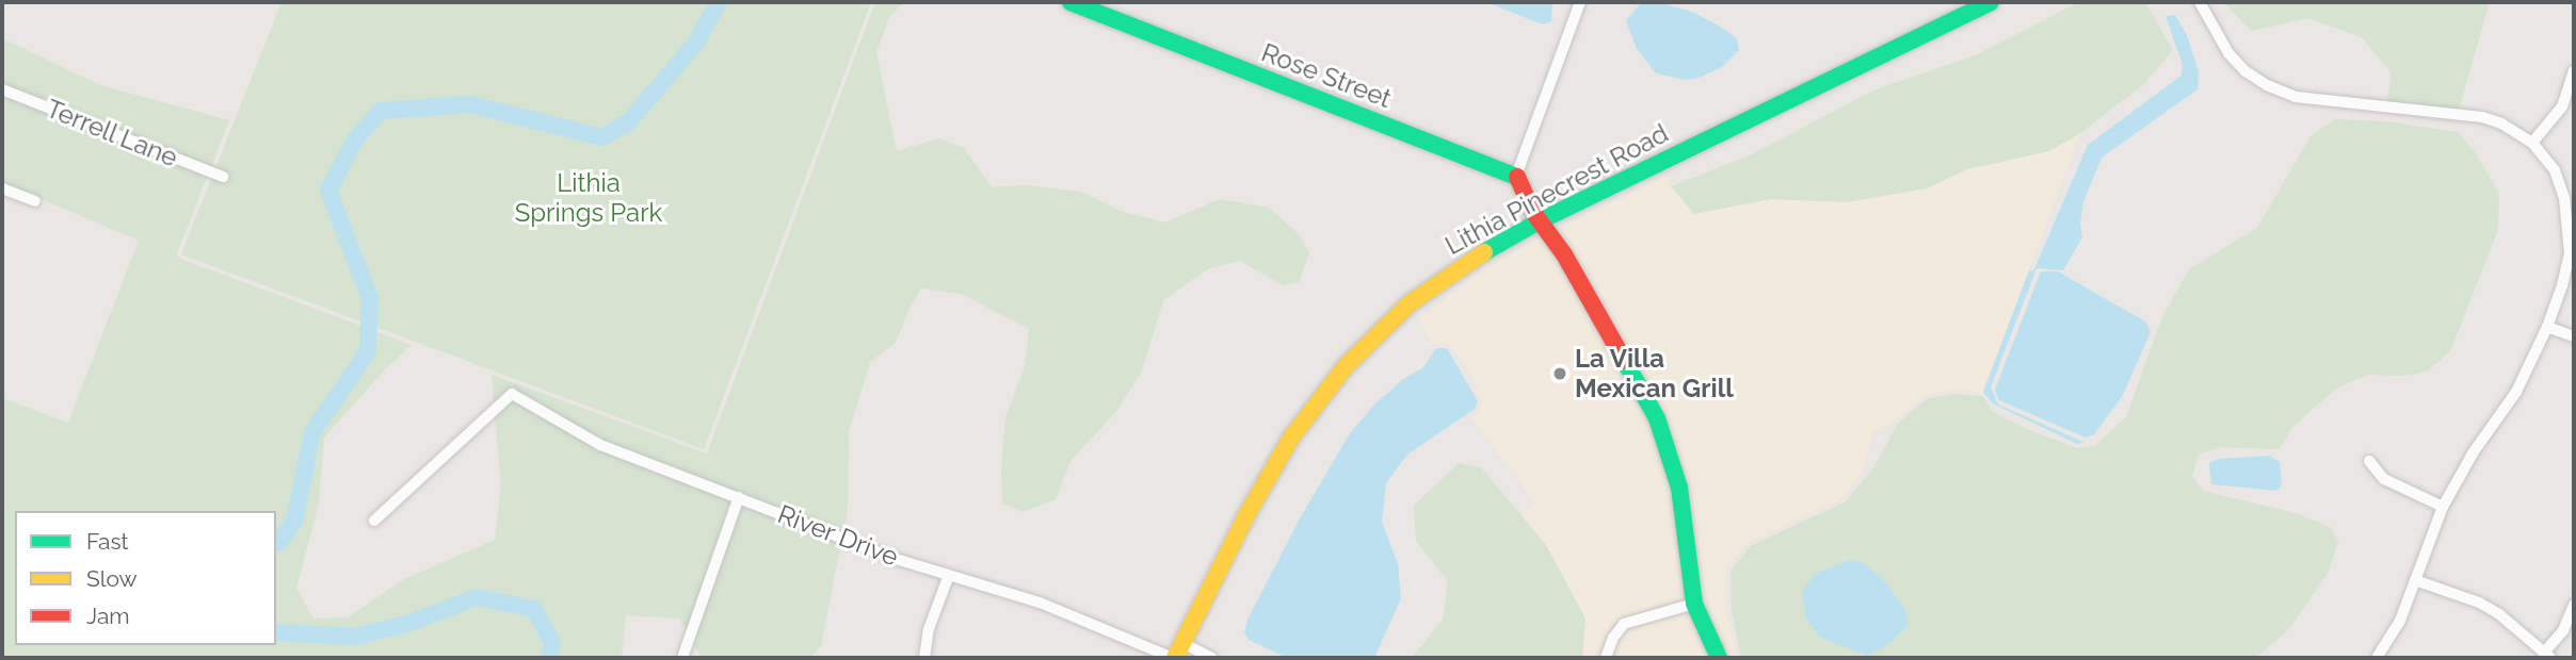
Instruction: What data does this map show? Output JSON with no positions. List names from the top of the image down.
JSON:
{
  "streets": {
    "main road": ["Rose Street", "Lithia Pinecrest Road"],
    "street": ["Terrell Lane", "River Drive"]
  },
  "crossings": [
    ["Lithia Pinecrest Road", "River Drive"]
  ],
  "parks": ["Lithia Springs Park"],
  "places": ["La Villa Mexican Grill"],
  "legend": ["Fast", "Slow", "Jam"]
}
